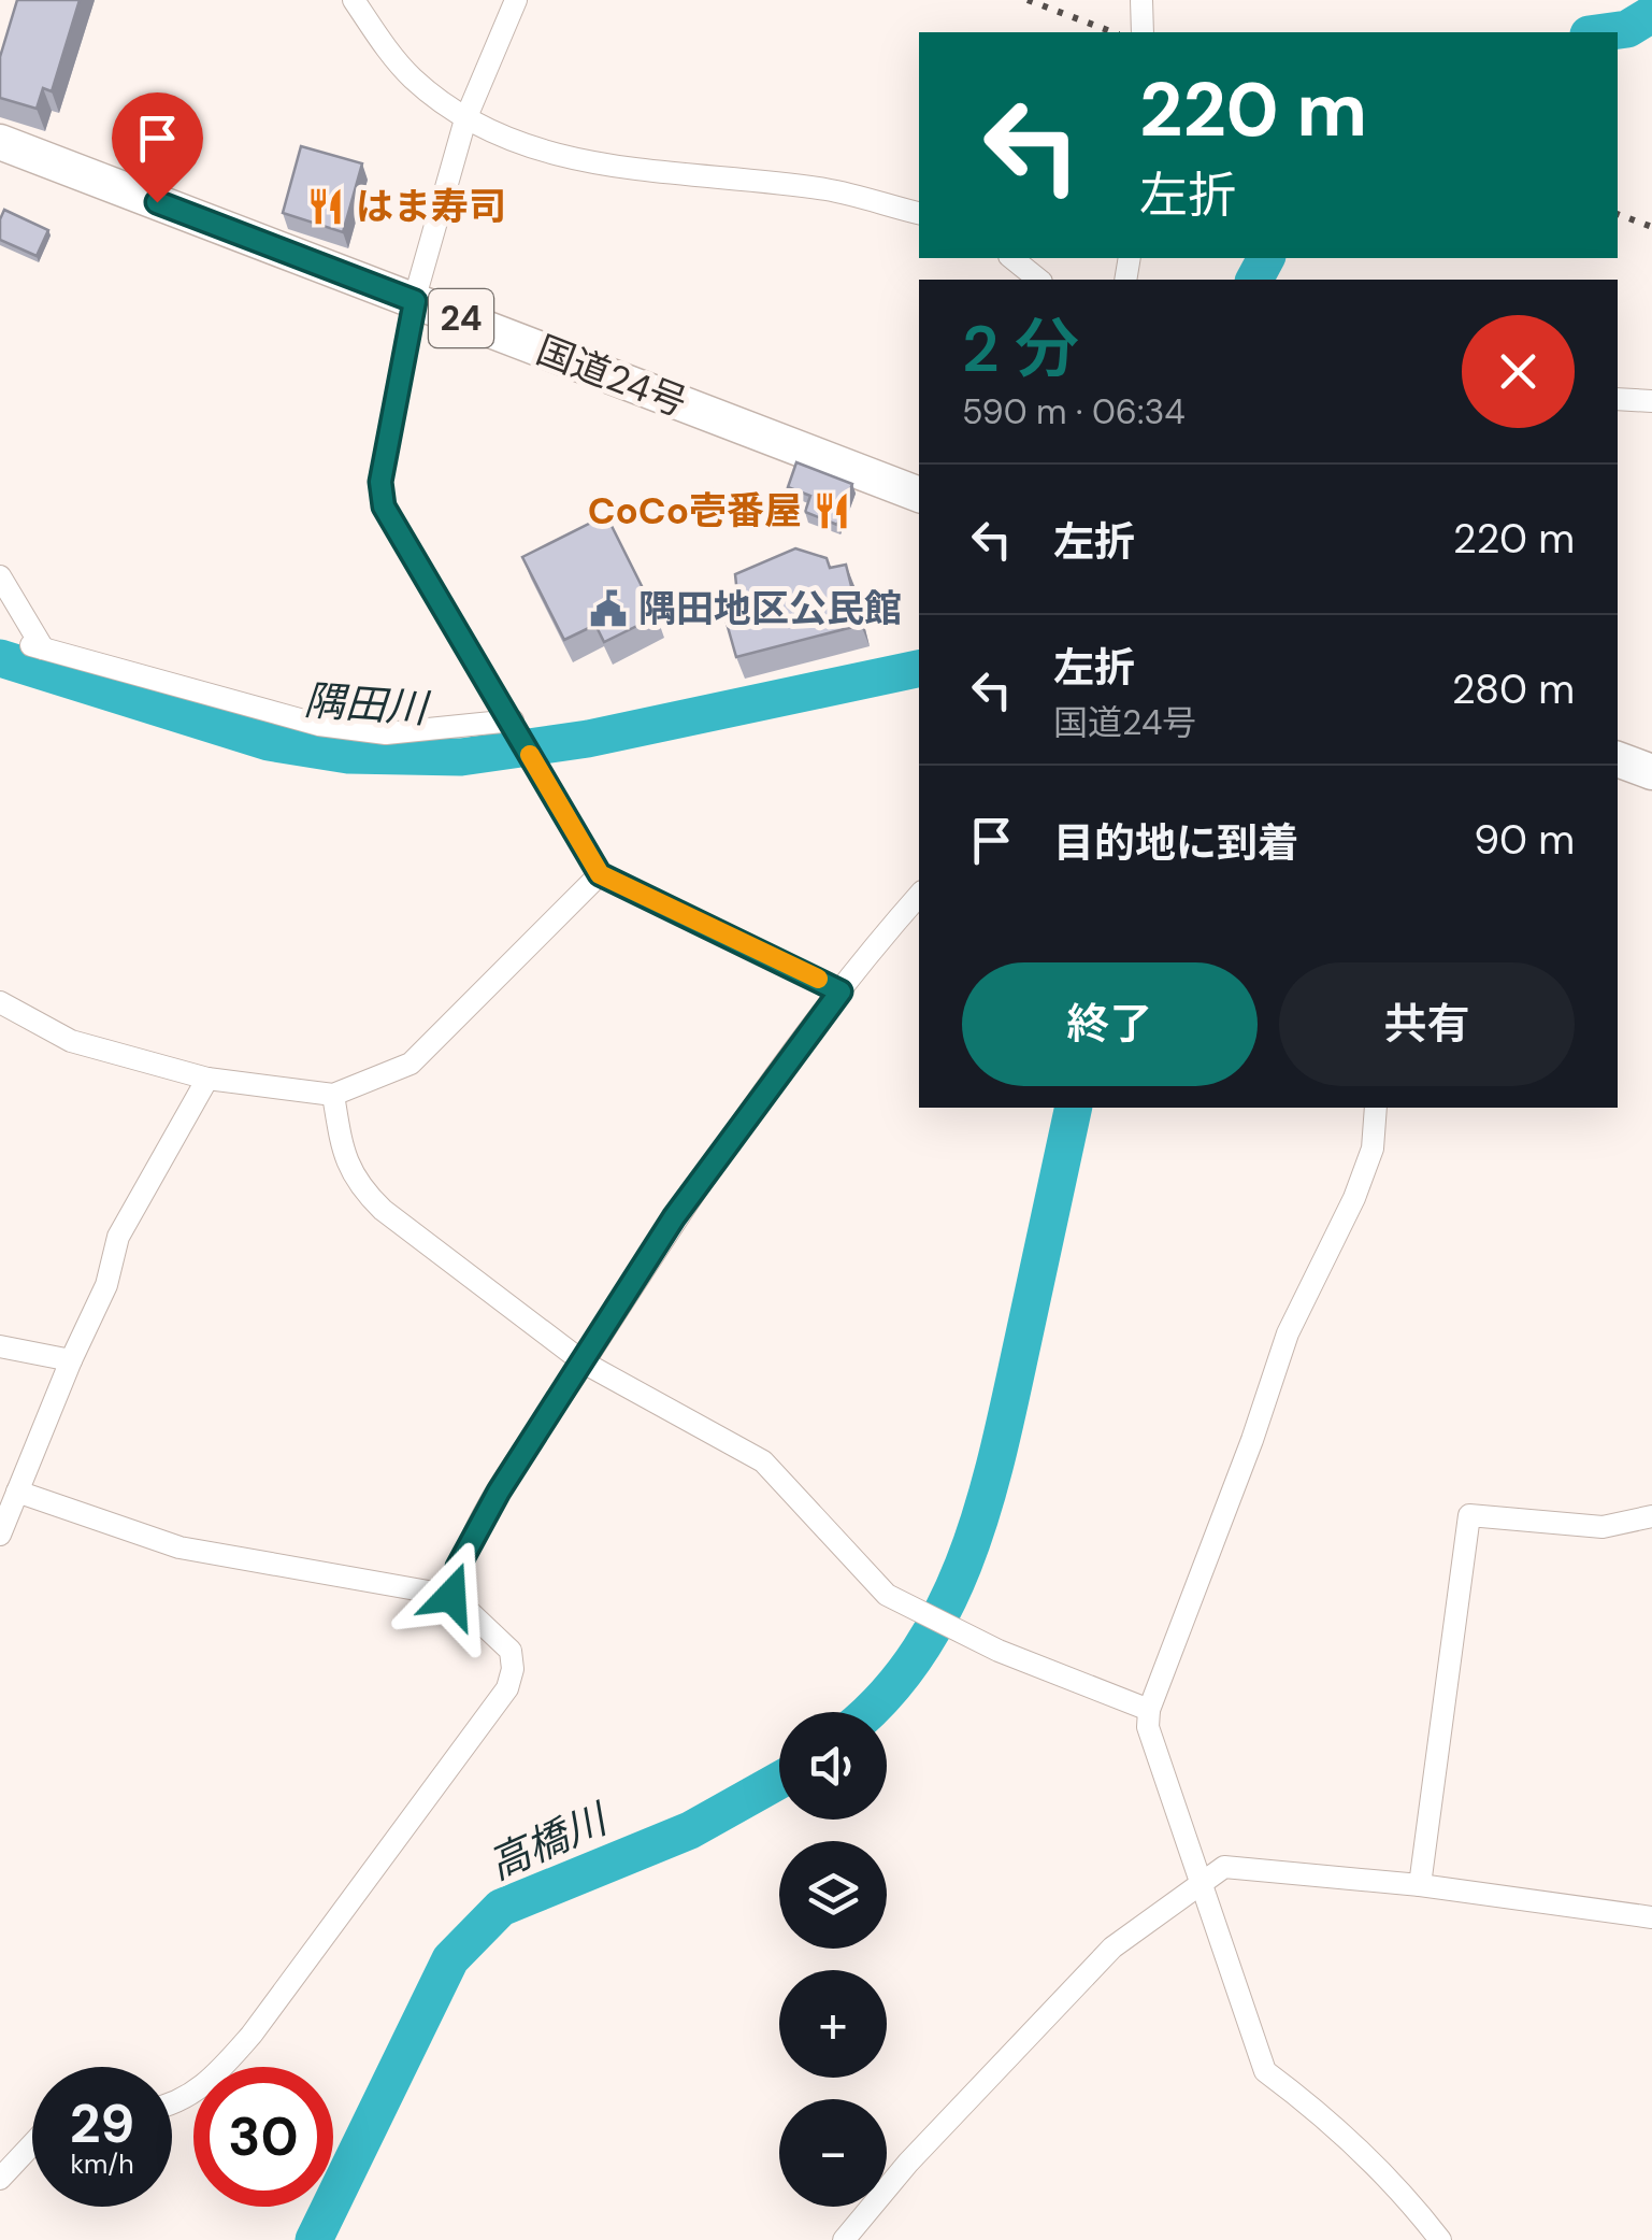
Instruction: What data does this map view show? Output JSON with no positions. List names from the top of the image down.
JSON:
{
  "streets": {
    "highway": ["24", "国道24号"]
  },
  "water": ["隅田川", "高橋川"],
  "places": {
    "restaurant": ["はま寿司", "CoCo壱番屋"],
    "public building": ["隅田地区公民館"]
  },
  "page": {
    "turn": ["220 m", "左折"],
    "heading": ["2 分", "590 m · 06:34"],
    "list": [
      {
        "name": "左折",
        "value": "220 m"
      },
      {
        "name": "左折",
        "note": "国道24号",
        "value": "280 m"
      },
      {
        "name": "目的地に到着",
        "value": "90 m"
      }
    ],
    "buttons": ["終了", "共有"],
    "map_buttons": ["+", "−"],
    "speed": "29 km/h",
    "limit": "30"
  }
}
